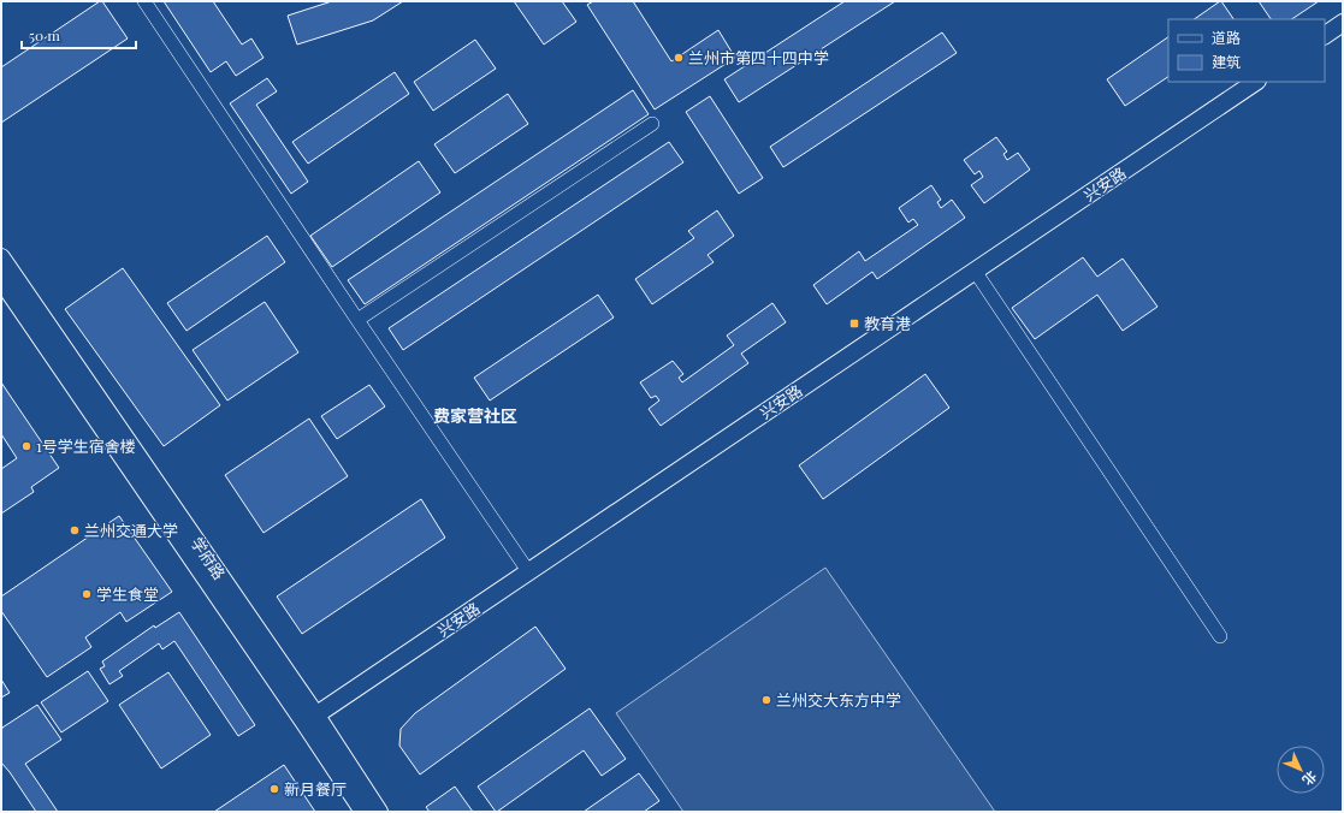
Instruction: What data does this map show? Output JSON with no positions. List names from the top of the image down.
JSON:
{
  "streets": {
    "street": ["兴安路", "学府路"]
  },
  "crossings": [
    ["兴安路", "学府路"]
  ],
  "districts": ["费家营社区"],
  "places": {
    "other": [
      "兰州市第四十四中学",
      "1号学生宿舍楼",
      "兰州交通大学",
      "学生食堂",
      "兰州交大东方中学",
      "新月餐厅"
    ],
    "transit": ["教育港"]
  },
  "legend": ["道路", "建筑"],
  "scale_bar": "50 m",
  "north": "bottom right"
}
